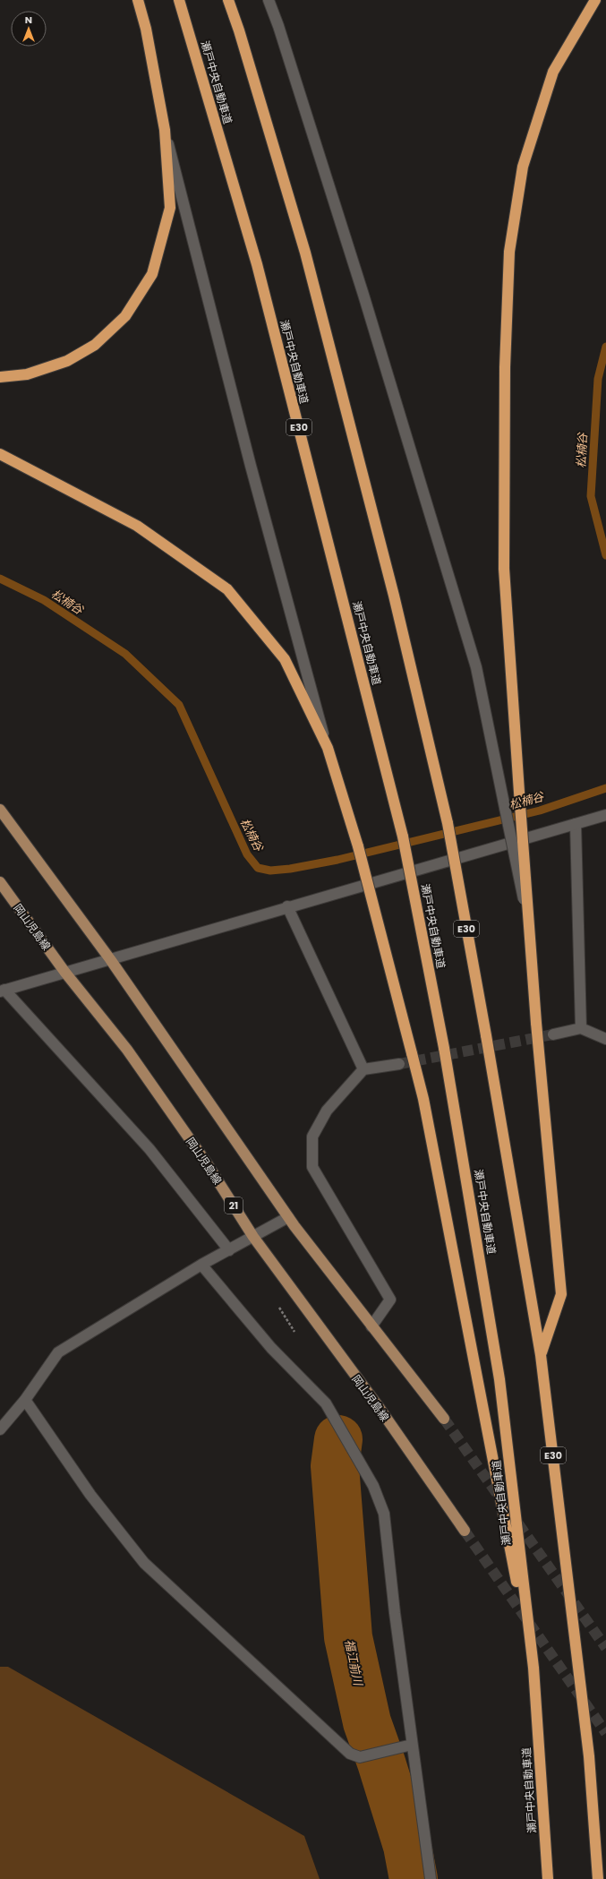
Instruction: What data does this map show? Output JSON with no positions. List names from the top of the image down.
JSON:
{
  "streets": {
    "highway": ["瀬戸中央自動車道", "E30"],
    "main road": ["岡山児島線", "21"]
  },
  "water": ["松楠谷", "福江前川"],
  "north": "top"
}
